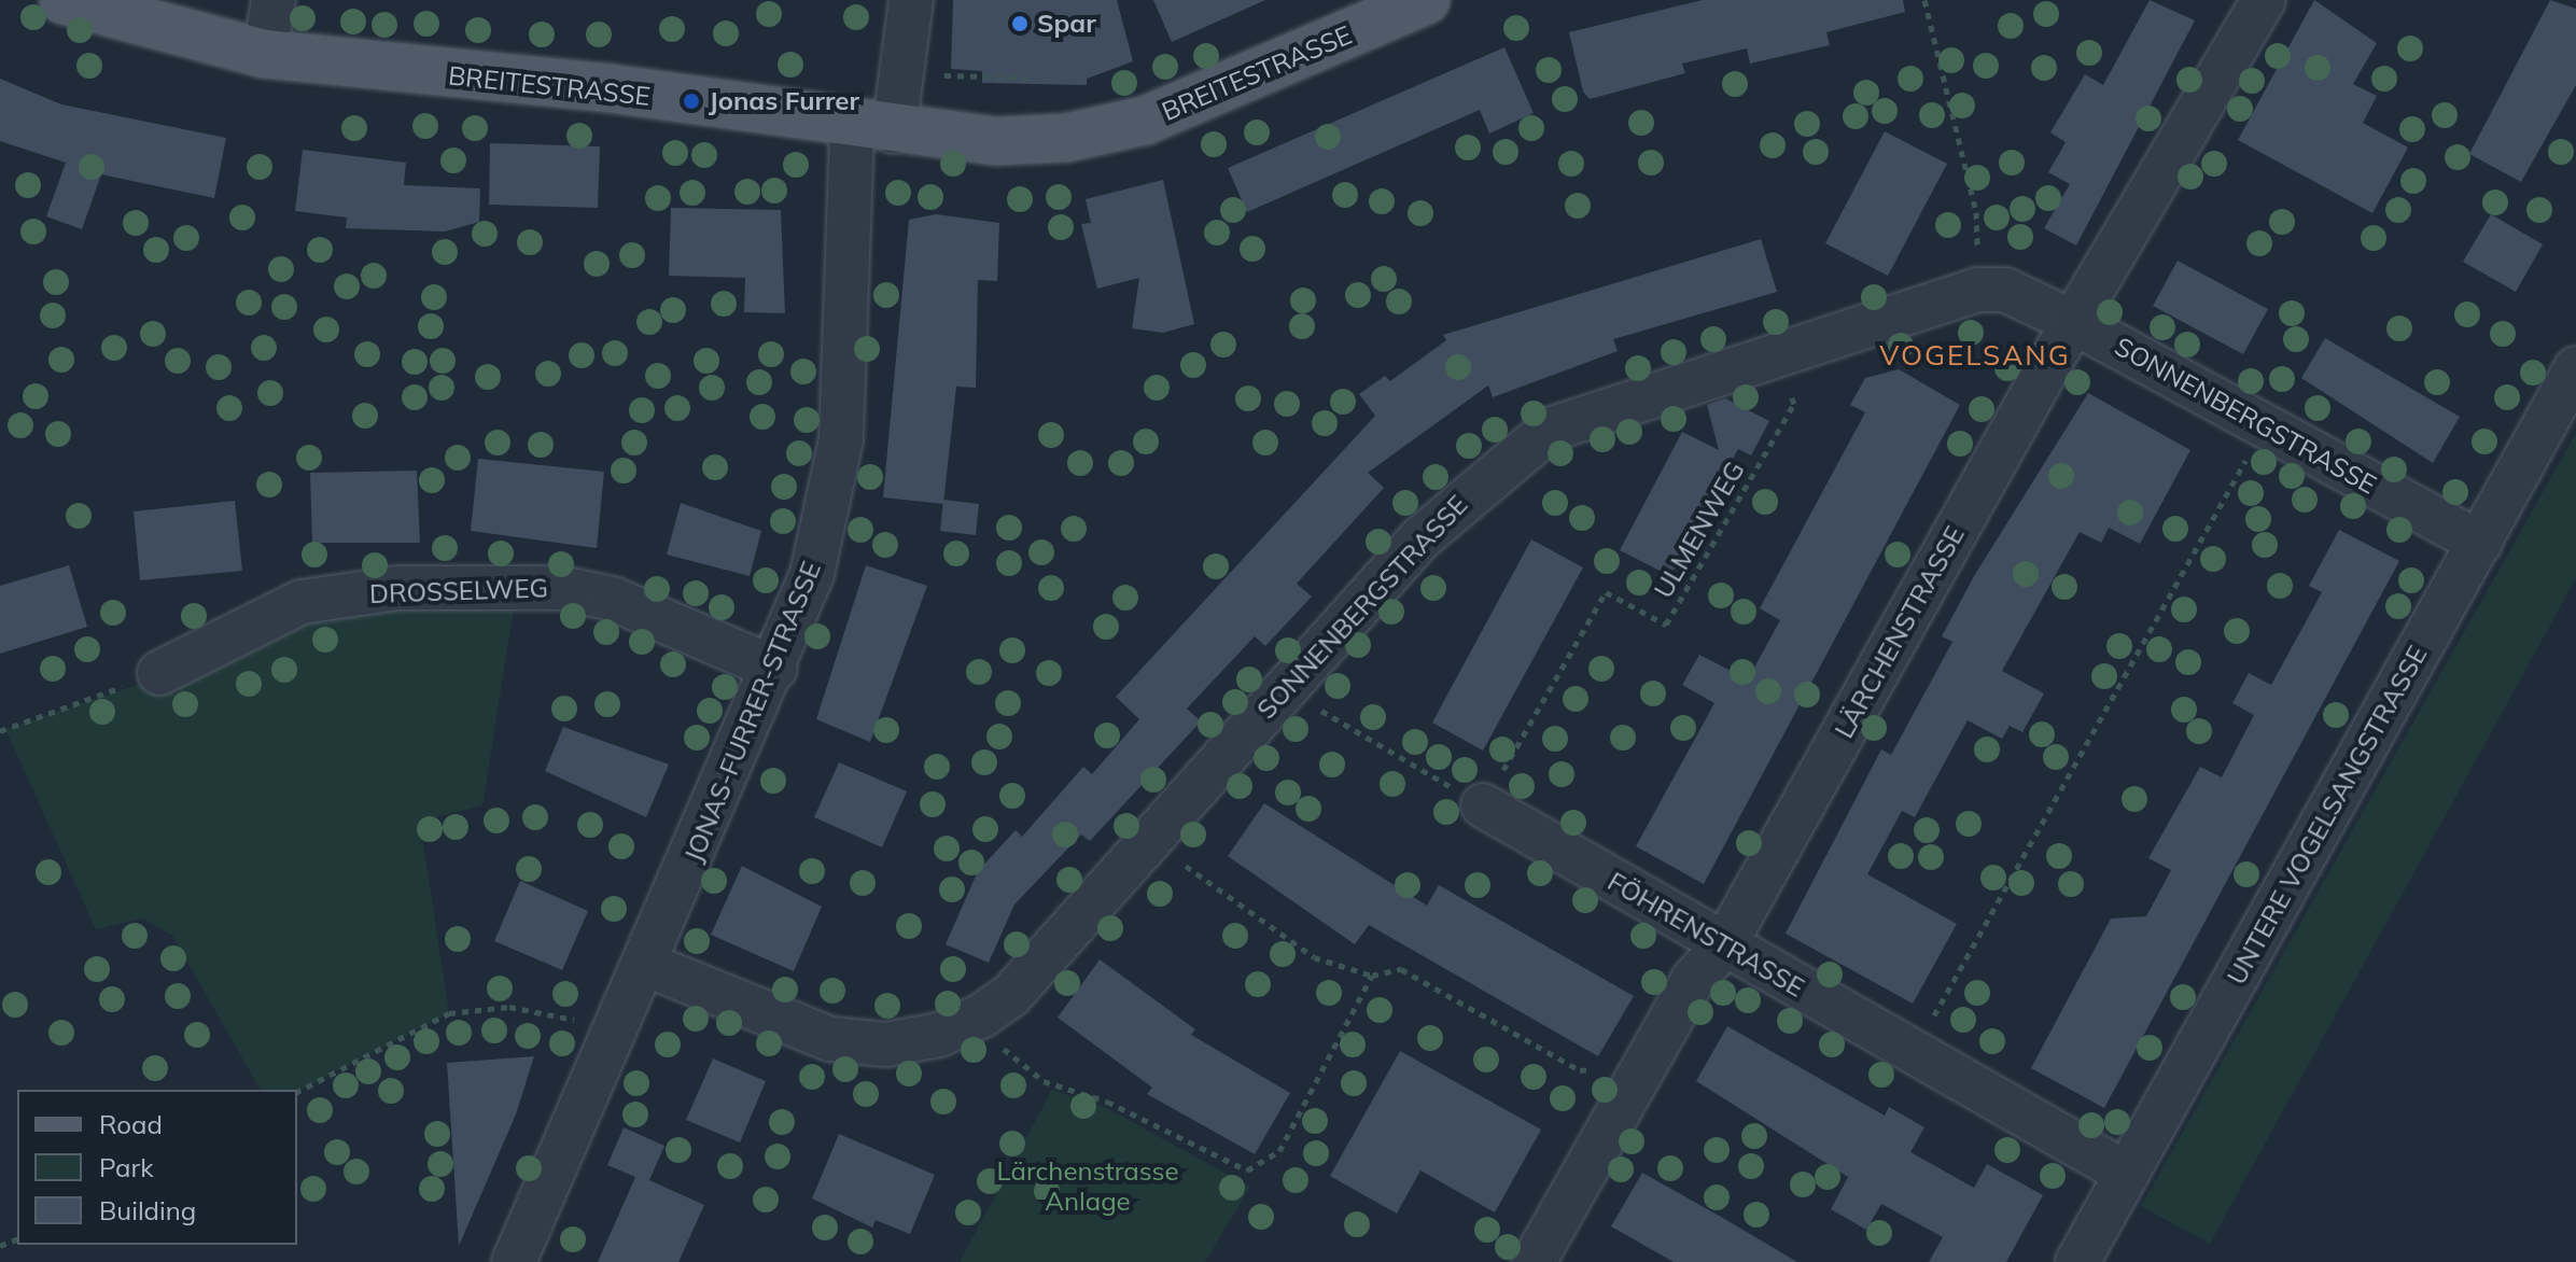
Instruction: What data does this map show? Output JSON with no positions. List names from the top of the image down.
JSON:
{
  "streets": {
    "main road": ["BREITESTRASSE"],
    "street": [
      "SONNENBERGSTRASSE",
      "DROSSELWEG",
      "LÄRCHENSTRASSE",
      "JONAS-FURRER-STRASSE",
      "UNTERE VOGELSANGSTRASSE",
      "FÖHRENSTRASSE"
    ],
    "path": ["ULMENWEG"]
  },
  "crossings": [
    ["BREITESTRASSE", "JONAS-FURRER-STRASSE"],
    ["SONNENBERGSTRASSE", "ULMENWEG"],
    ["SONNENBERGSTRASSE", "LÄRCHENSTRASSE"],
    ["SONNENBERGSTRASSE", "JONAS-FURRER-STRASSE"],
    ["SONNENBERGSTRASSE", "UNTERE VOGELSANGSTRASSE"],
    ["ULMENWEG", "FÖHRENSTRASSE"],
    ["DROSSELWEG", "JONAS-FURRER-STRASSE"],
    ["LÄRCHENSTRASSE", "FÖHRENSTRASSE"],
    ["UNTERE VOGELSANGSTRASSE", "FÖHRENSTRASSE"]
  ],
  "districts": ["VOGELSANG"],
  "parks": ["Lärchenstrasse Anlage"],
  "places": ["Spar", "Jonas Furrer"],
  "legend": ["Road", "Park", "Building"]
}
